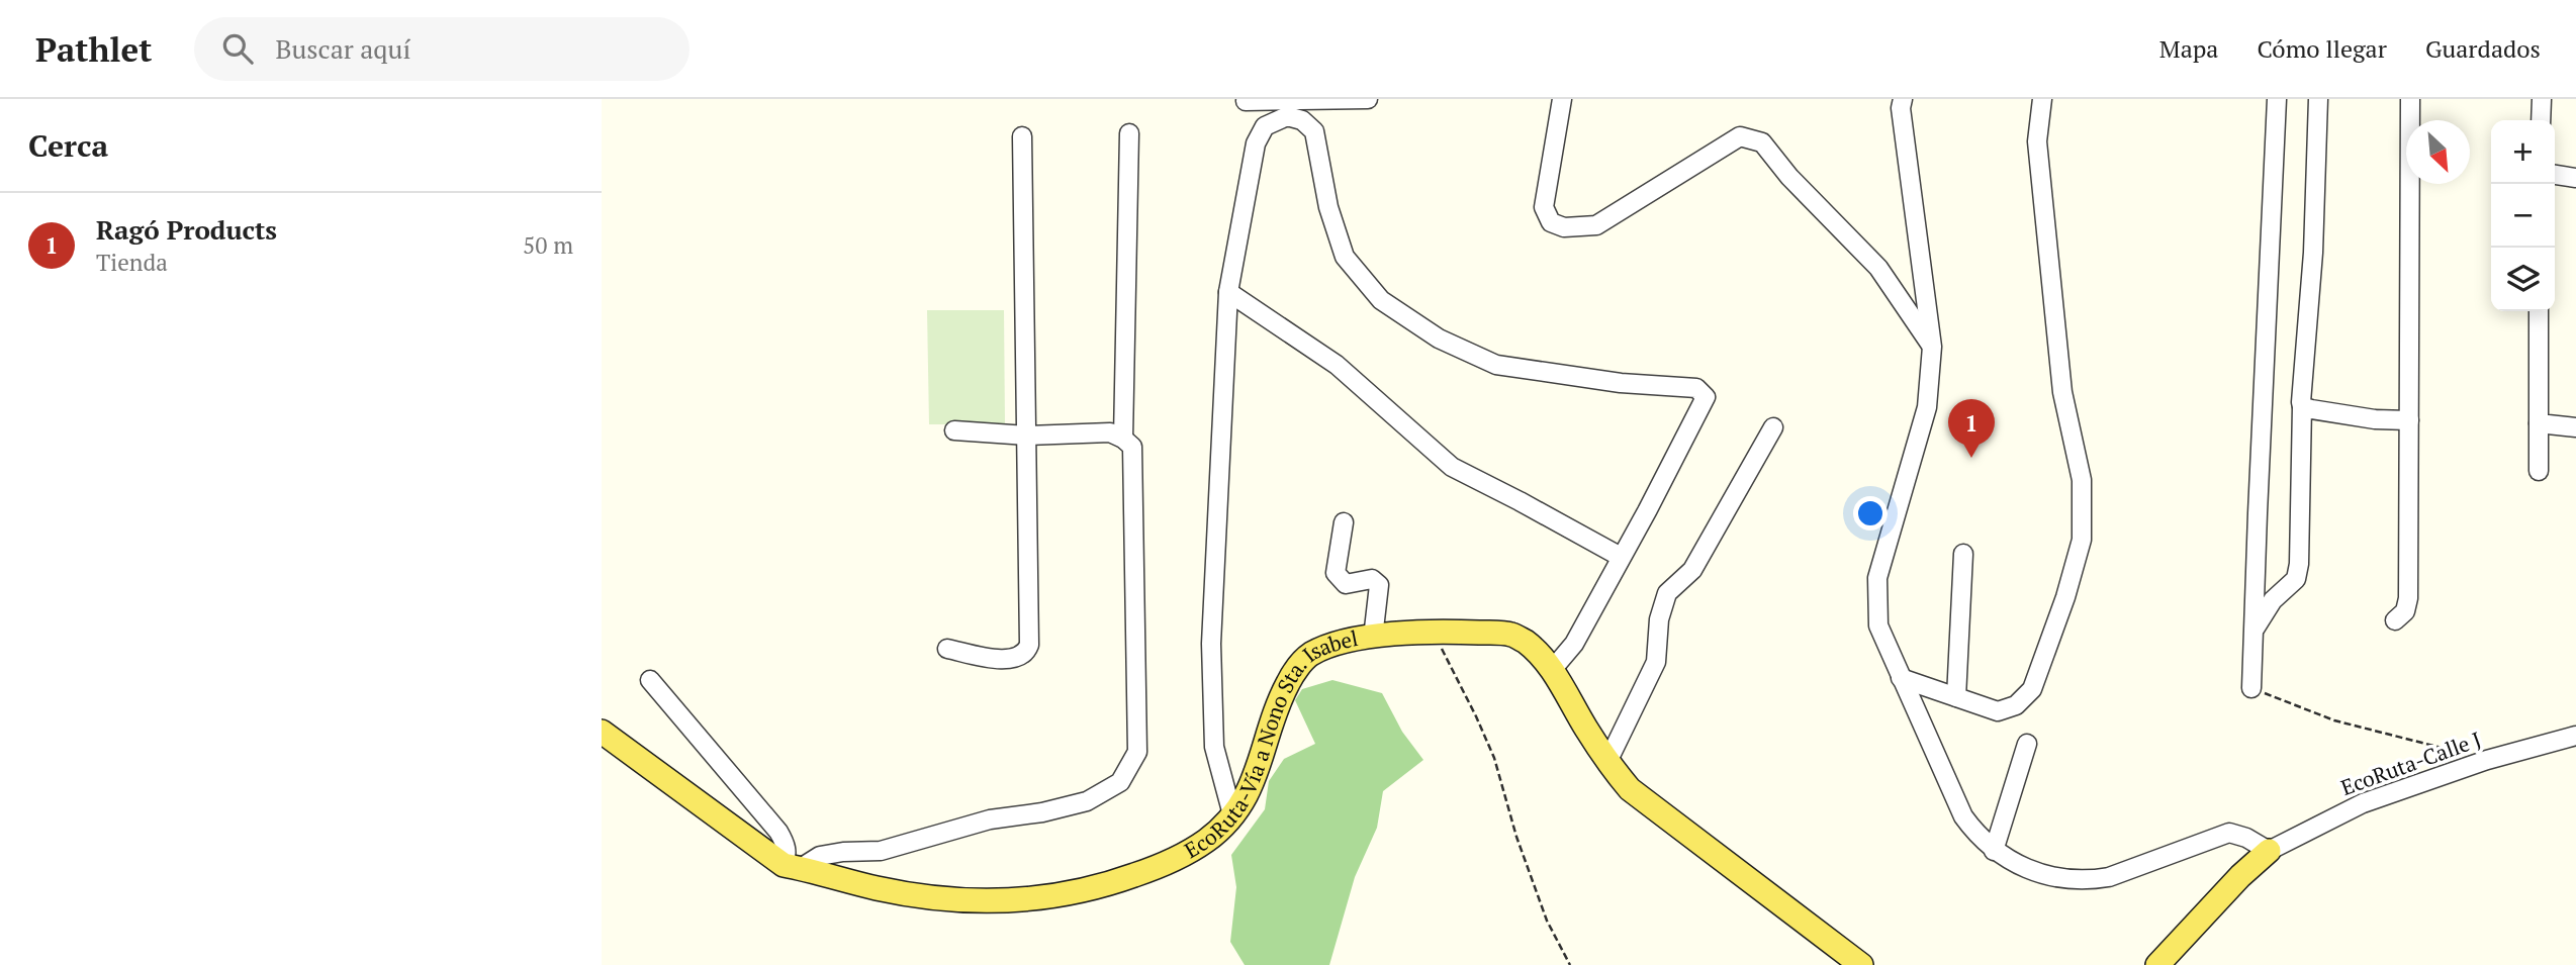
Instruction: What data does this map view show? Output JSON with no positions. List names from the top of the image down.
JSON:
{
  "streets": {
    "main road": ["EcoRuta-Vía a Nono Sta. Isabel"],
    "street": ["EcoRuta-Calle J"]
  },
  "north": "bottom right",
  "page": {
    "header": "Pathlet",
    "search": "Buscar aquí",
    "nav": ["Mapa", "Cómo llegar", "Guardados"],
    "heading": "Cerca",
    "map_buttons": ["+", "−"],
    "list": [
      {
        "mark": "1",
        "name": "Ragó Products",
        "note": "Tienda",
        "value": "50 m"
      }
    ],
    "pins": "1"
  }
}
